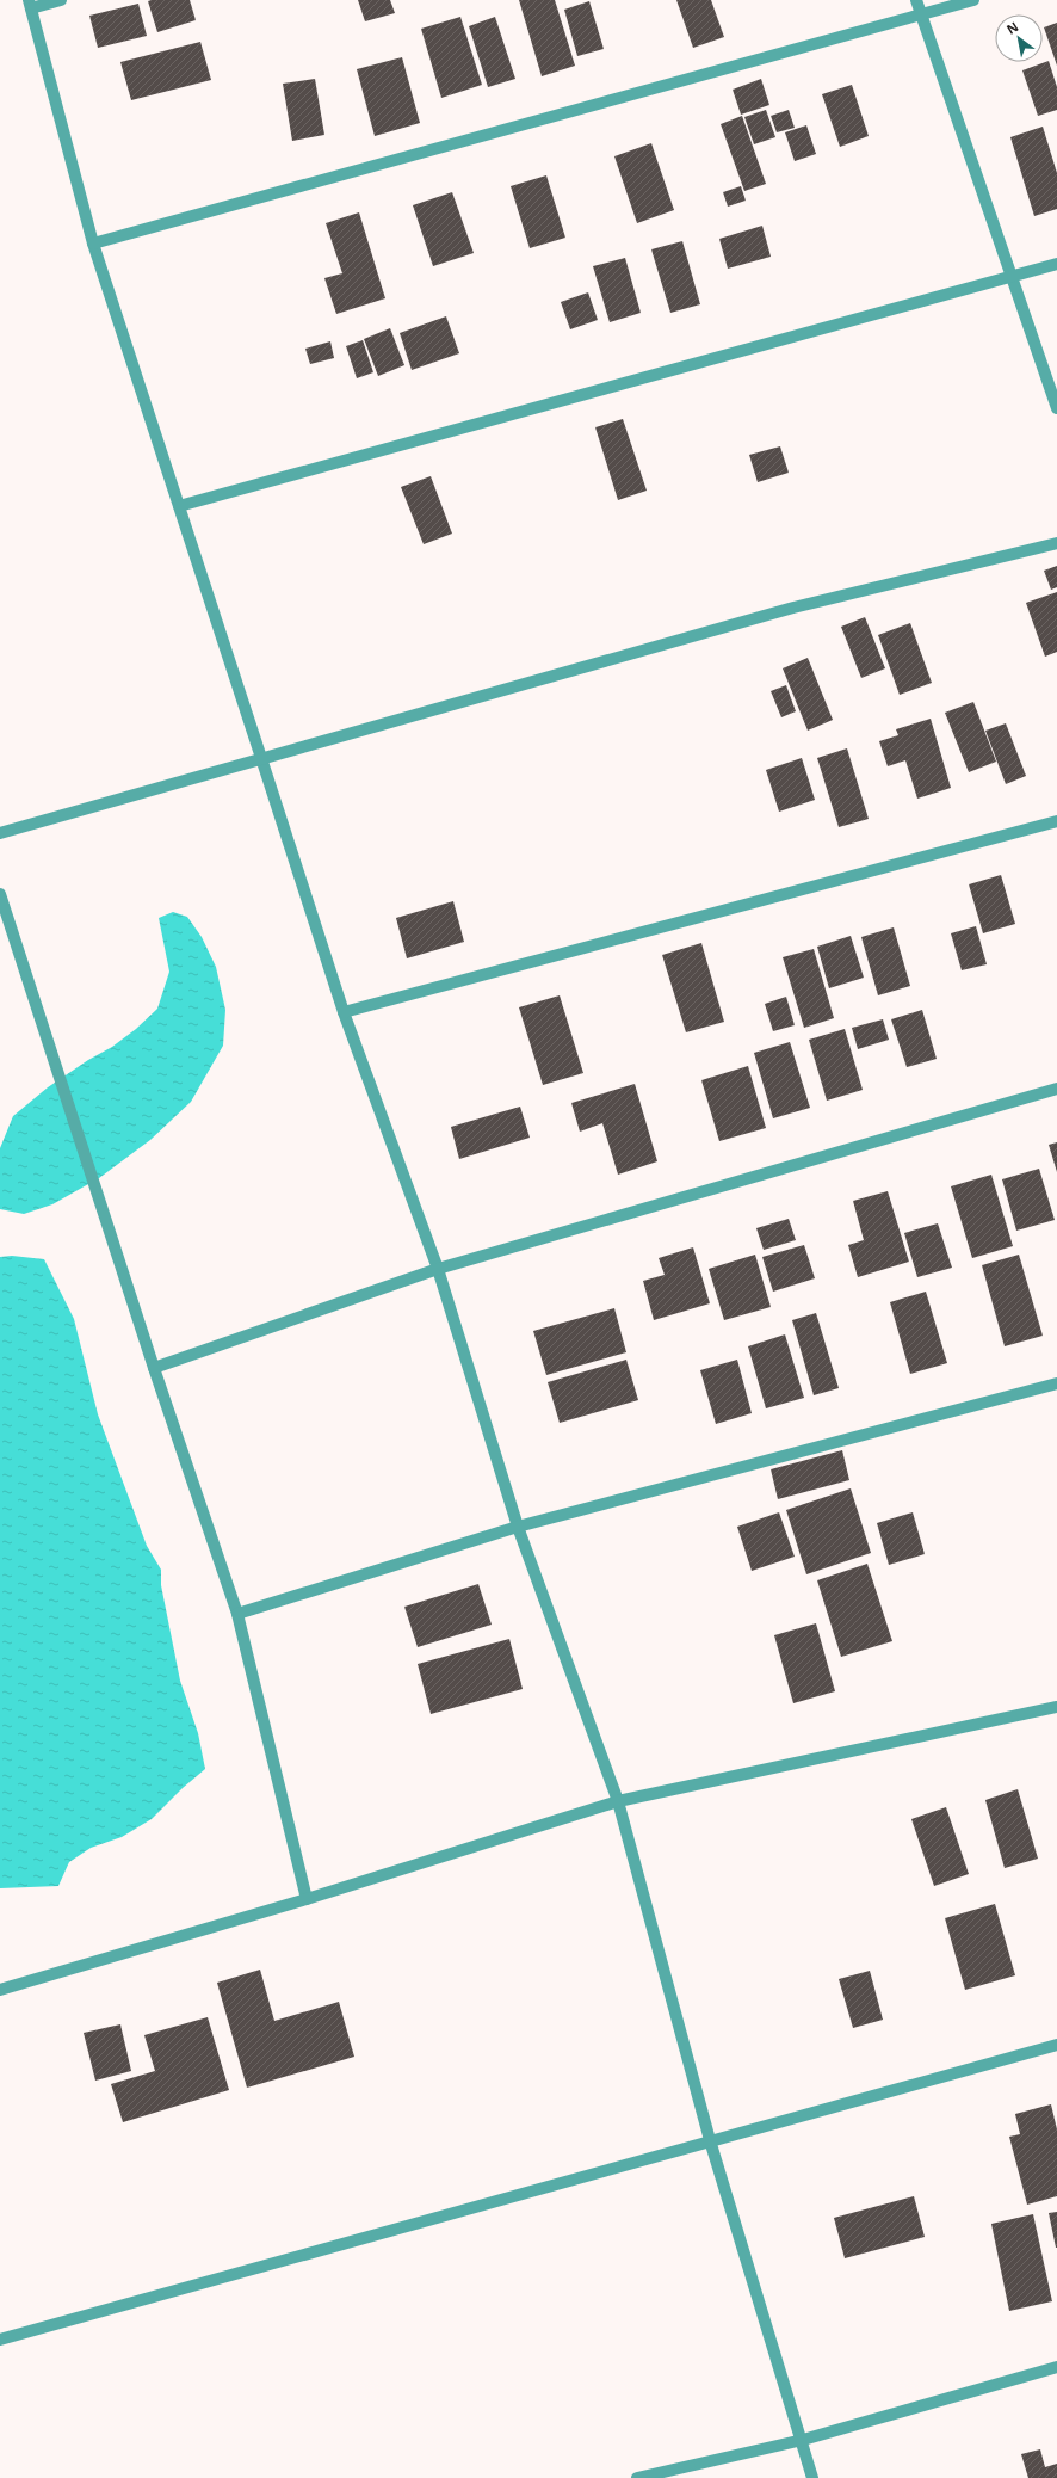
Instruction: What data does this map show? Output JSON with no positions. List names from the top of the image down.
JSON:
{
  "north": "top left"
}
